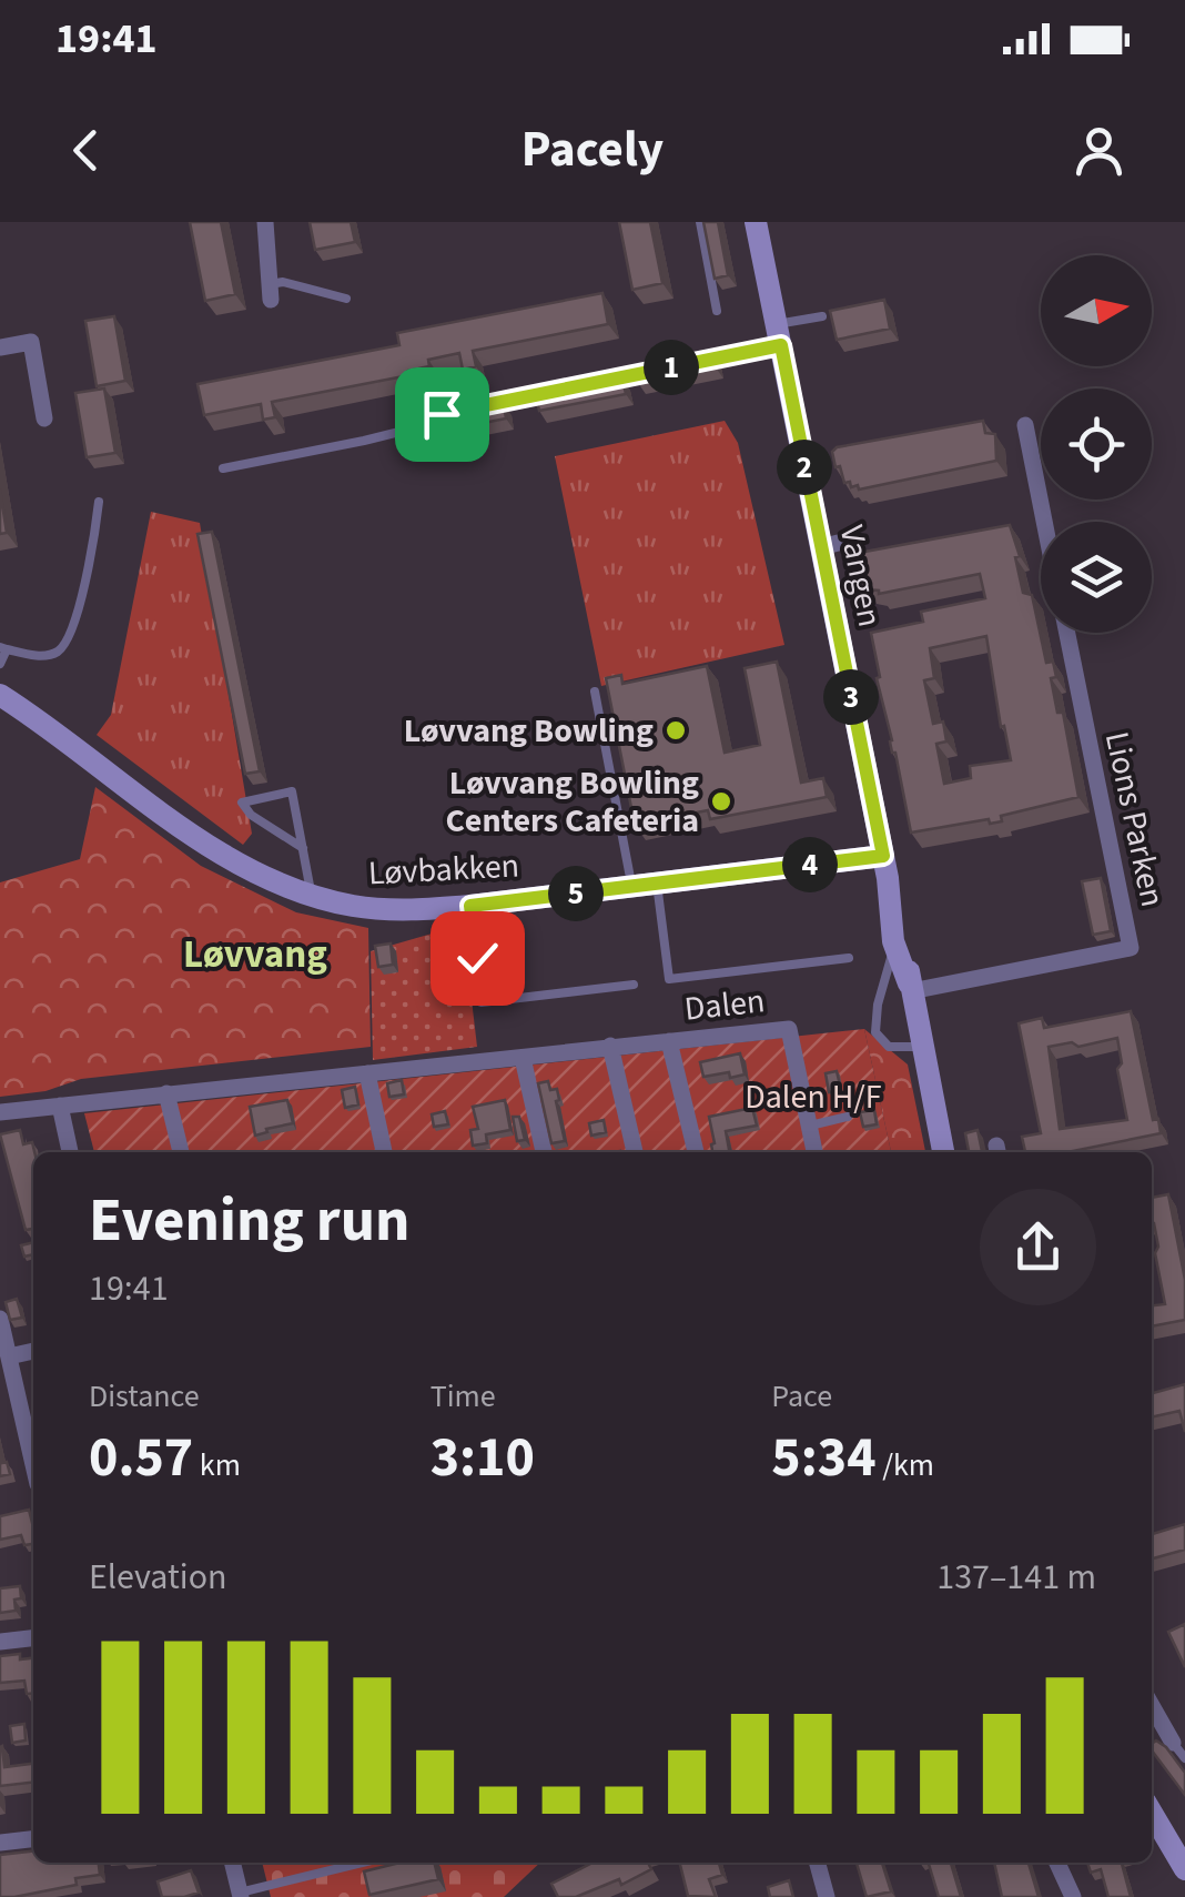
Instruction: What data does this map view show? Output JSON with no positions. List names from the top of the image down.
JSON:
{
  "streets": {
    "street": [
      "Vangen",
      "Lions Parken",
      "Løvbakken",
      "Dalen"
    ]
  },
  "crossings": [
    ["Vangen", "Lions Parken"],
    ["Vangen", "Løvbakken"]
  ],
  "districts": ["Løvvang"],
  "parks": ["Dalen H/F"],
  "places": ["Løvvang Bowling", "Løvvang Bowling Centers Cafeteria"],
  "north": "right",
  "page": {
    "status": "19:41",
    "header": "Pacely",
    "pins": [
      "1",
      "2",
      "3",
      "4",
      "5"
    ],
    "heading": ["Evening run", "19:41"],
    "stats": [
      ["Distance", "0.57 km"],
      ["Time", "3:10"],
      ["Pace", "5:34 /km"]
    ],
    "chart": ["Elevation", "137–141 m"]
  }
}
